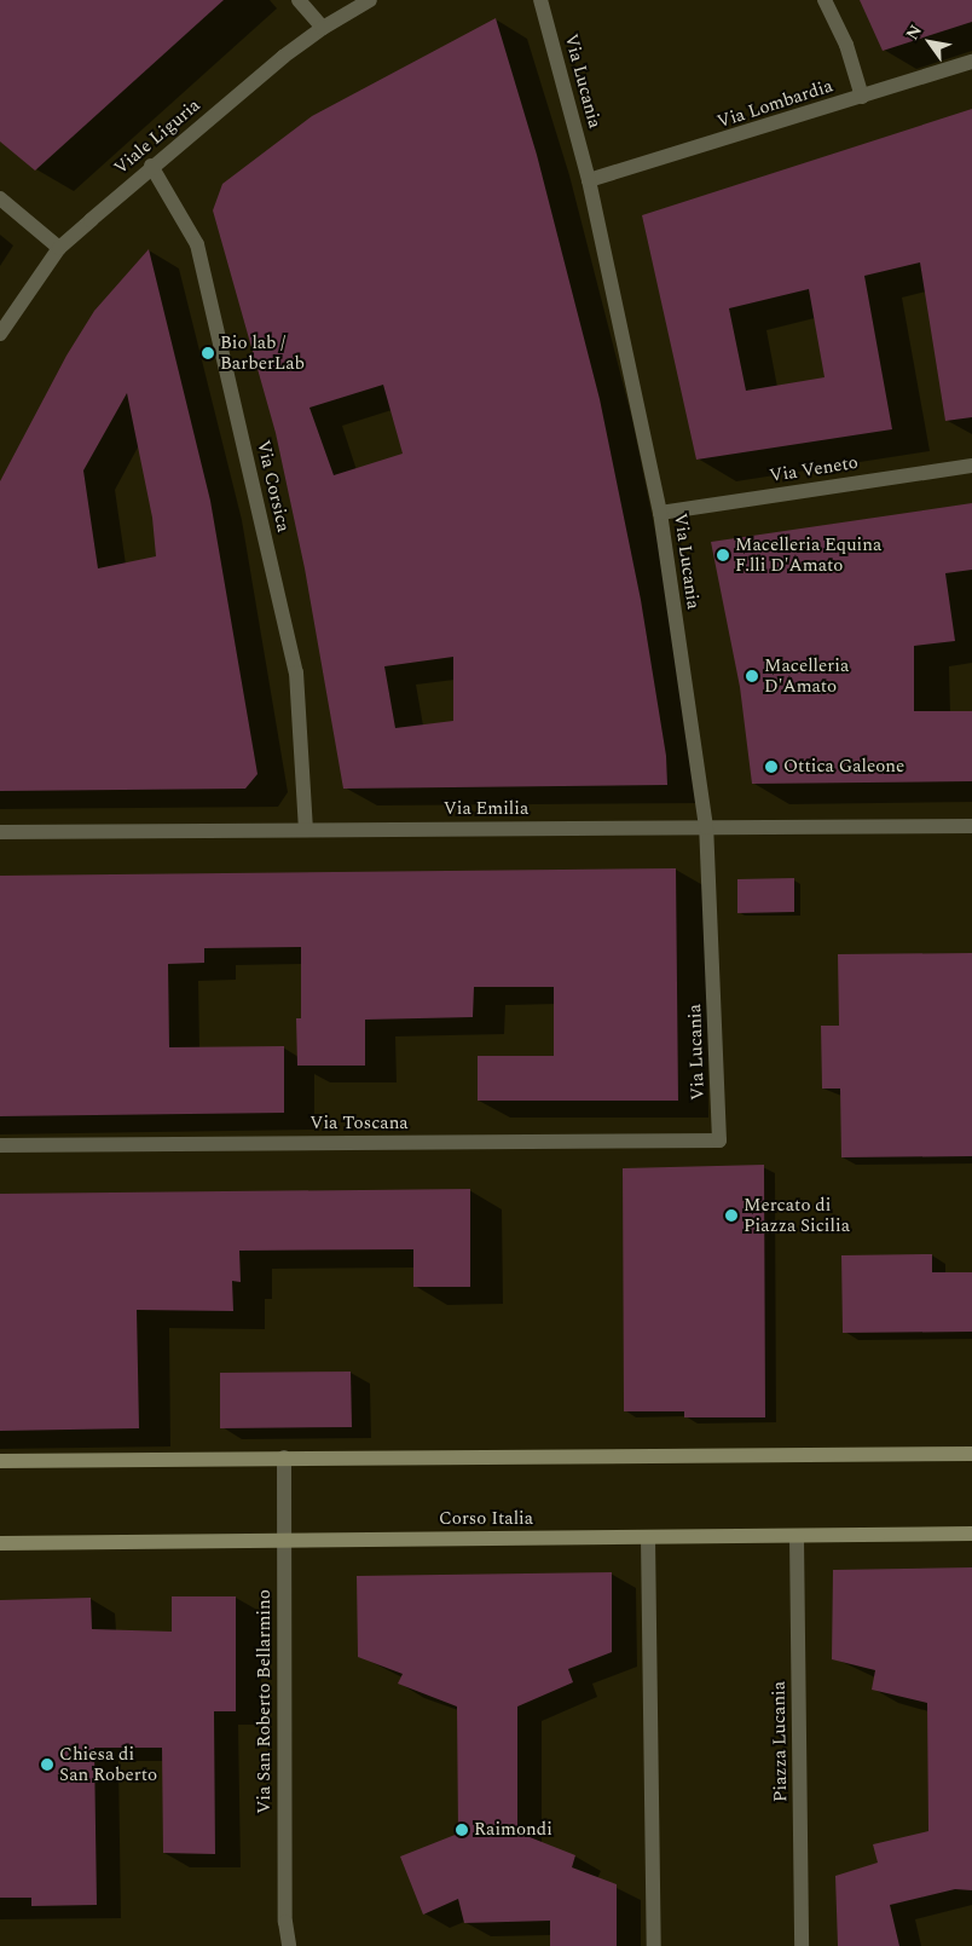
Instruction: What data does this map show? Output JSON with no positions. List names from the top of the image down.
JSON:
{
  "streets": {
    "street": [
      "Via Lucania",
      "Via Lombardia",
      "Viale Liguria",
      "Via Veneto",
      "Via Corsica",
      "Via Emilia",
      "Via Toscana",
      "Corso Italia",
      "Via San Roberto Bellarmino",
      "Piazza Lucania"
    ]
  },
  "crossings": [
    ["Via Lucania", "Via Lombardia"],
    ["Via Lucania", "Via Veneto"],
    ["Via Lucania", "Via Emilia"],
    ["Via Lucania", "Via Toscana"],
    ["Viale Liguria", "Via Corsica"],
    ["Via Corsica", "Via Emilia"],
    ["Corso Italia", "Via San Roberto Bellarmino"],
    ["Corso Italia", "Piazza Lucania"]
  ],
  "places": [
    "Bio lab / BarberLab",
    "Macelleria Equina F.lli D'Amato",
    "Macelleria D'Amato",
    "Ottica Galeone",
    "Mercato di Piazza Sicilia",
    "Chiesa di San Roberto",
    "Raimondi"
  ],
  "north": "top left"
}
